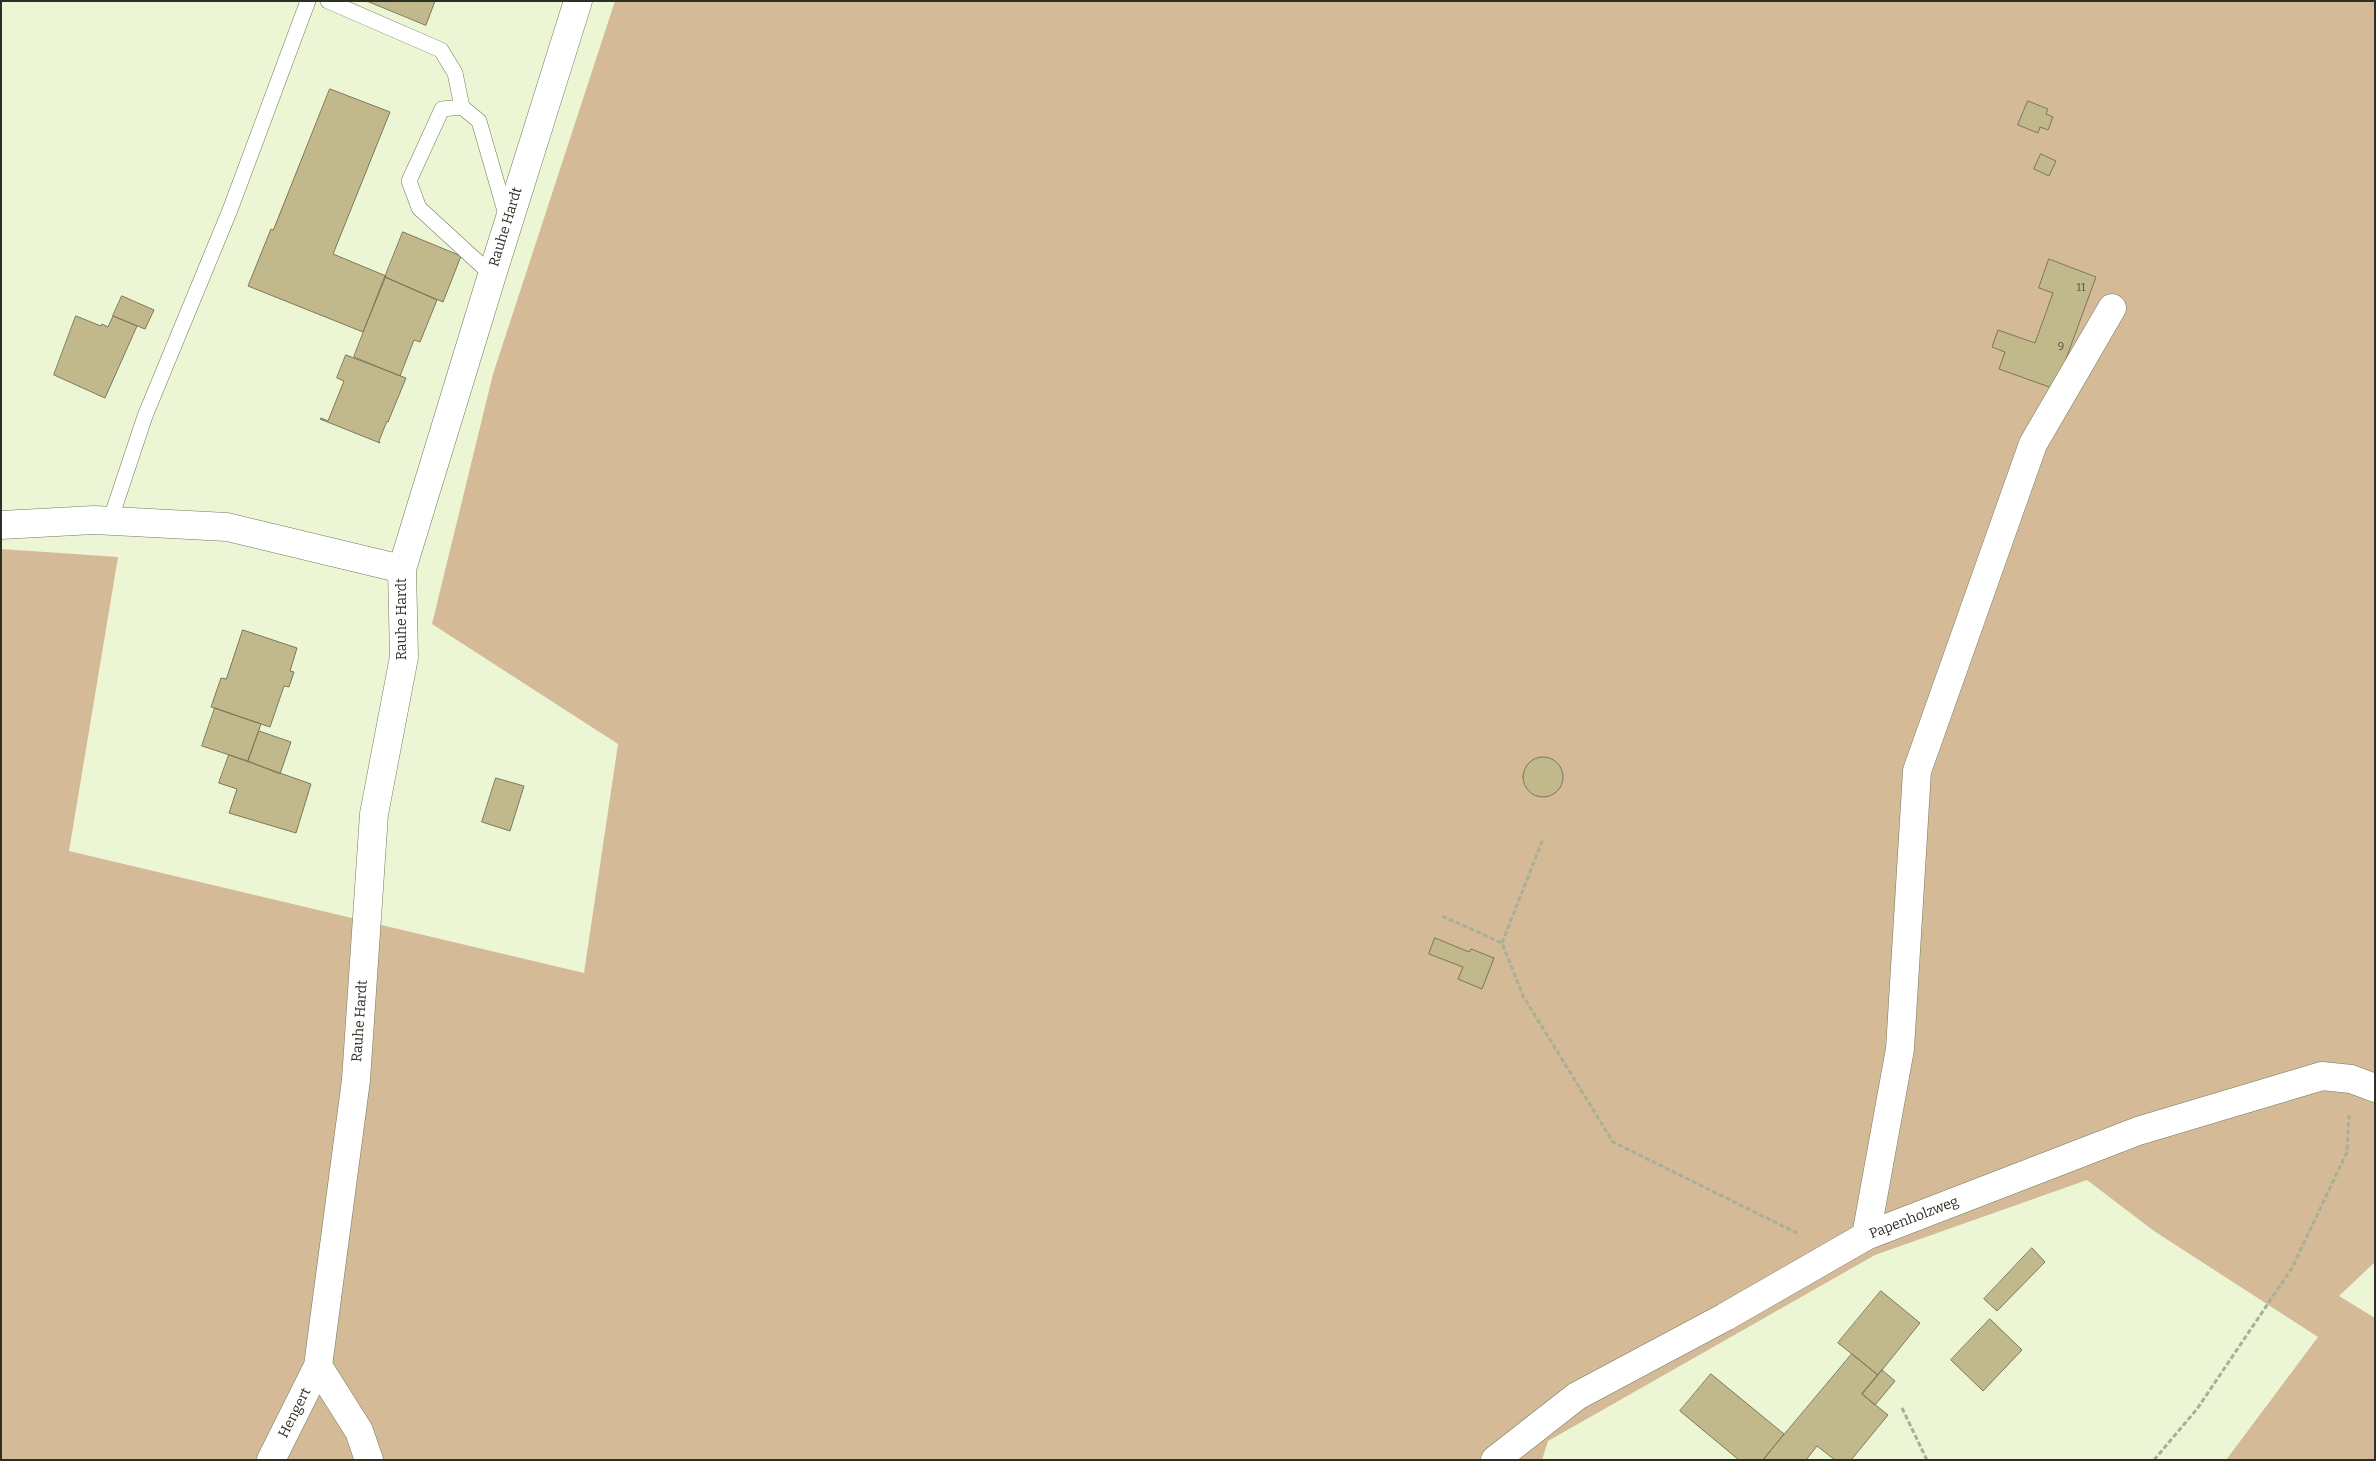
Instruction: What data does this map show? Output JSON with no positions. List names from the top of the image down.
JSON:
{
  "streets": {
    "street": ["Rauhe Hardt", "Papenholzweg", "Hengert"]
  },
  "crossings": [
    ["Rauhe Hardt", "Hengert"]
  ],
  "house_numbers": ["11", "9"]
}
